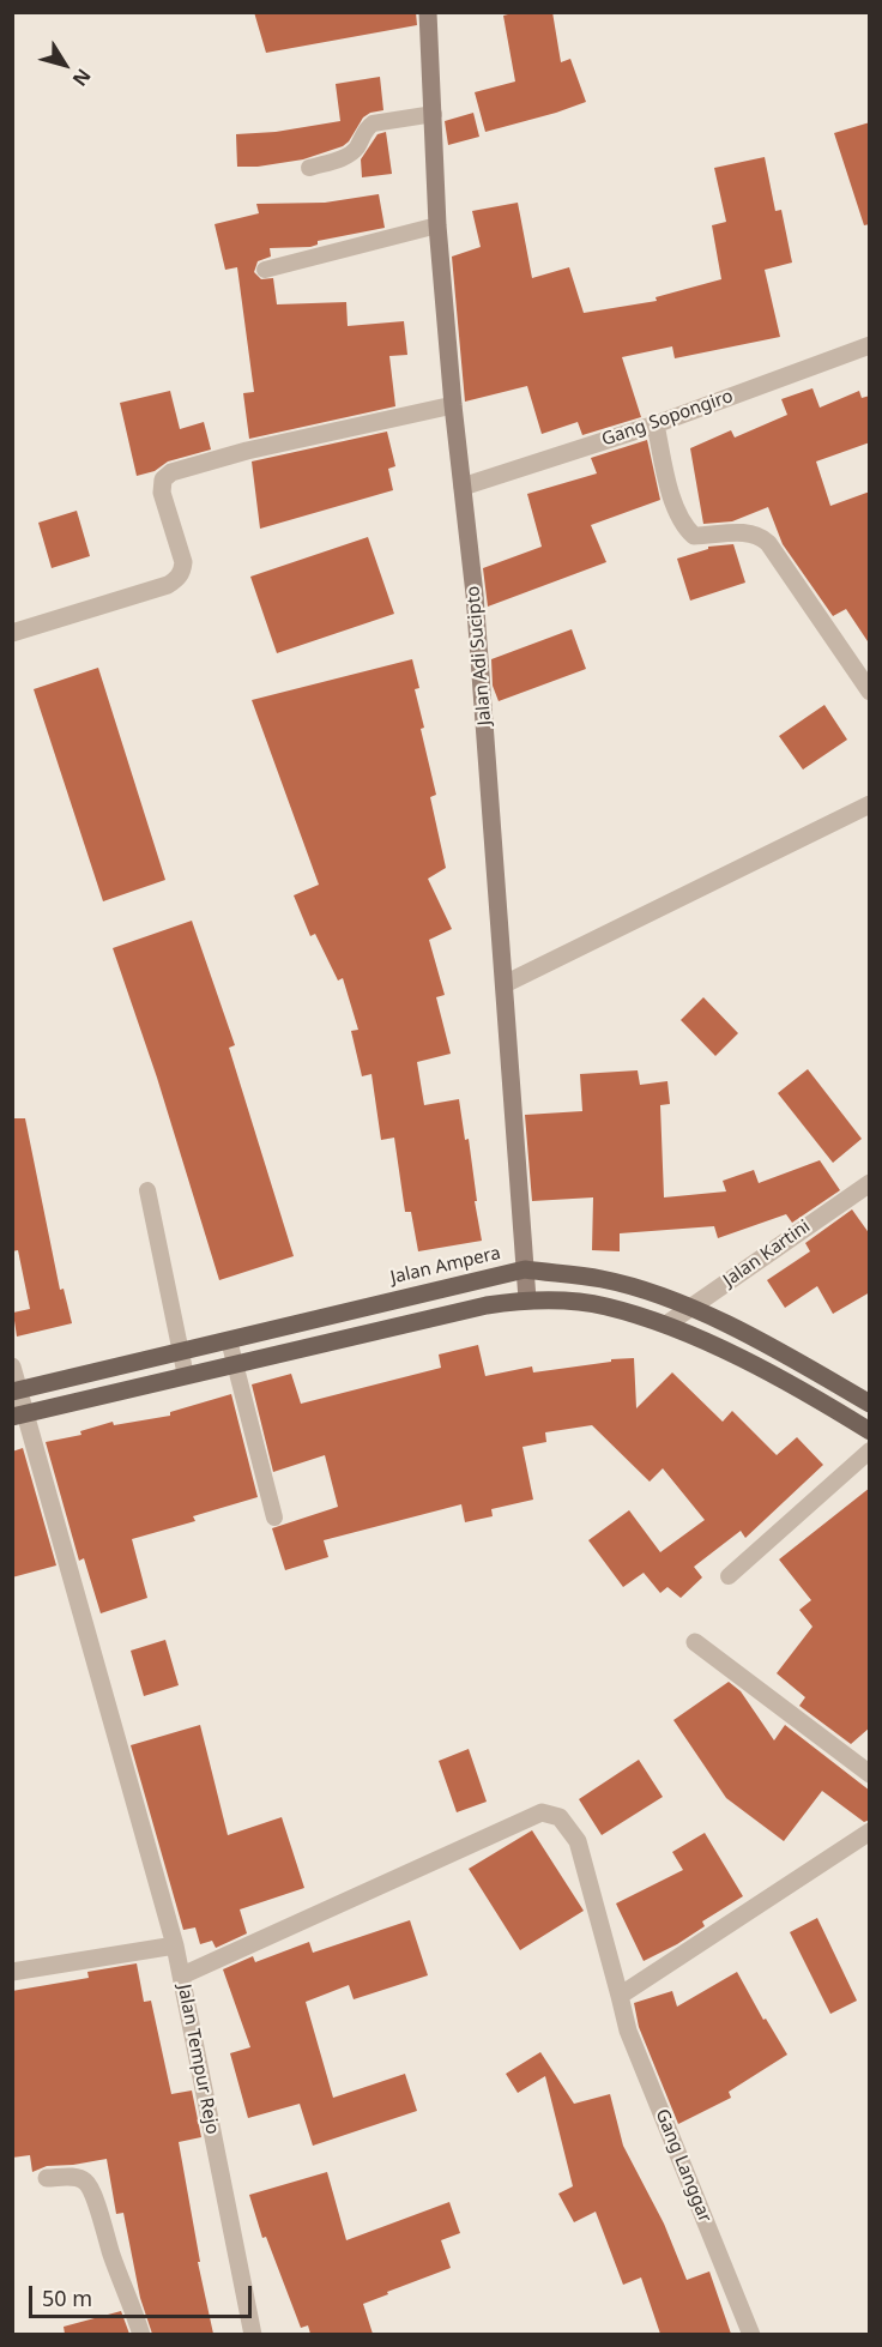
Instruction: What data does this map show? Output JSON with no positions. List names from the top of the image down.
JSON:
{
  "streets": {
    "main road": ["Jalan Ampera"],
    "street": [
      "Gang Sopongiro",
      "Jalan Adi Sucipto",
      "Jalan Kartini",
      "Jalan Tempur Rejo",
      "Gang Langgar"
    ]
  },
  "crossings": [
    ["Gang Sopongiro", "Jalan Adi Sucipto"],
    ["Jalan Adi Sucipto", "Jalan Ampera"],
    ["Jalan Kartini", "Jalan Ampera"],
    ["Jalan Ampera", "Jalan Tempur Rejo"],
    ["Jalan Tempur Rejo", "Gang Langgar"]
  ],
  "scale_bar": "50 m",
  "north": "bottom right"
}
